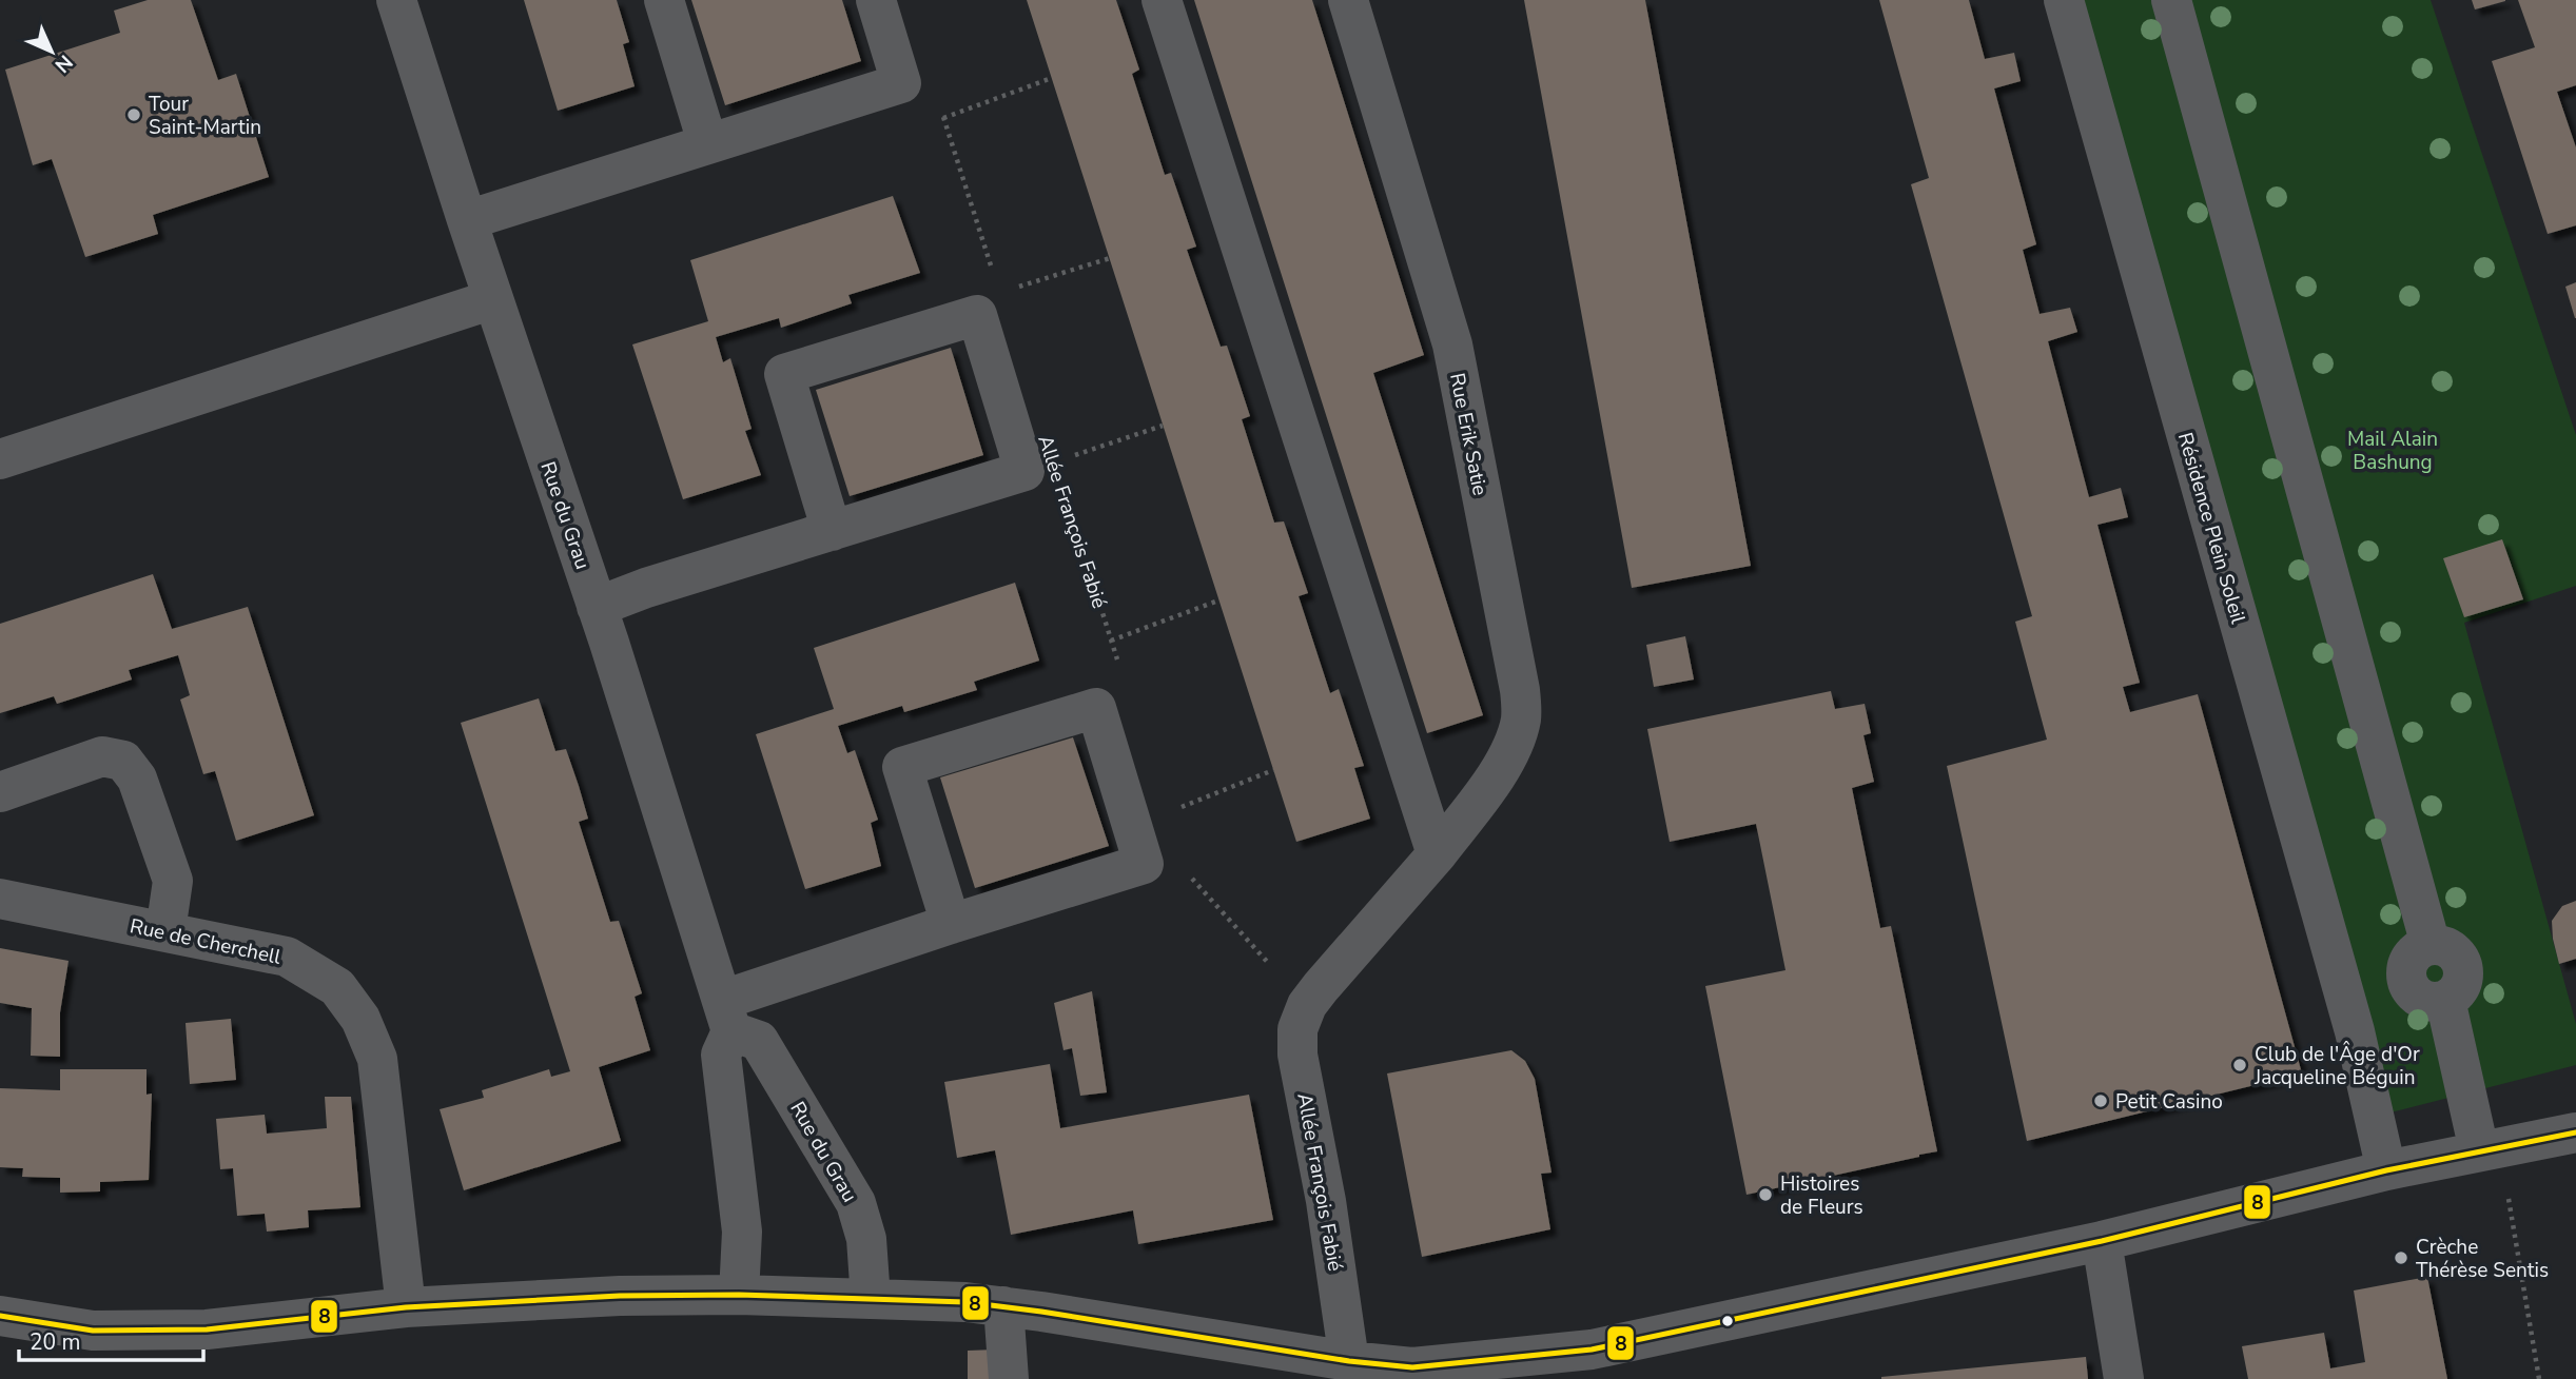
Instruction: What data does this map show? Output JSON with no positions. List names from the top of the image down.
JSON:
{
  "streets": {
    "street": [
      "Rue Erik Satie",
      "Rue du Grau",
      "Allée François Fabié",
      "Résidence Plein Soleil",
      "Rue de Cherchell"
    ]
  },
  "crossings": [
    ["Rue Erik Satie", "Allée François Fabié"]
  ],
  "parks": ["Mail Alain Bashung"],
  "places": [
    "Tour Saint-Martin",
    "Club de l'Âge d'Or Jacqueline Béguin",
    "Petit Casino",
    "Histoires de Fleurs",
    "Crèche Thérèse Sentis"
  ],
  "lines": ["transit line 8"],
  "scale_bar": "20 m",
  "north": "bottom right"
}
